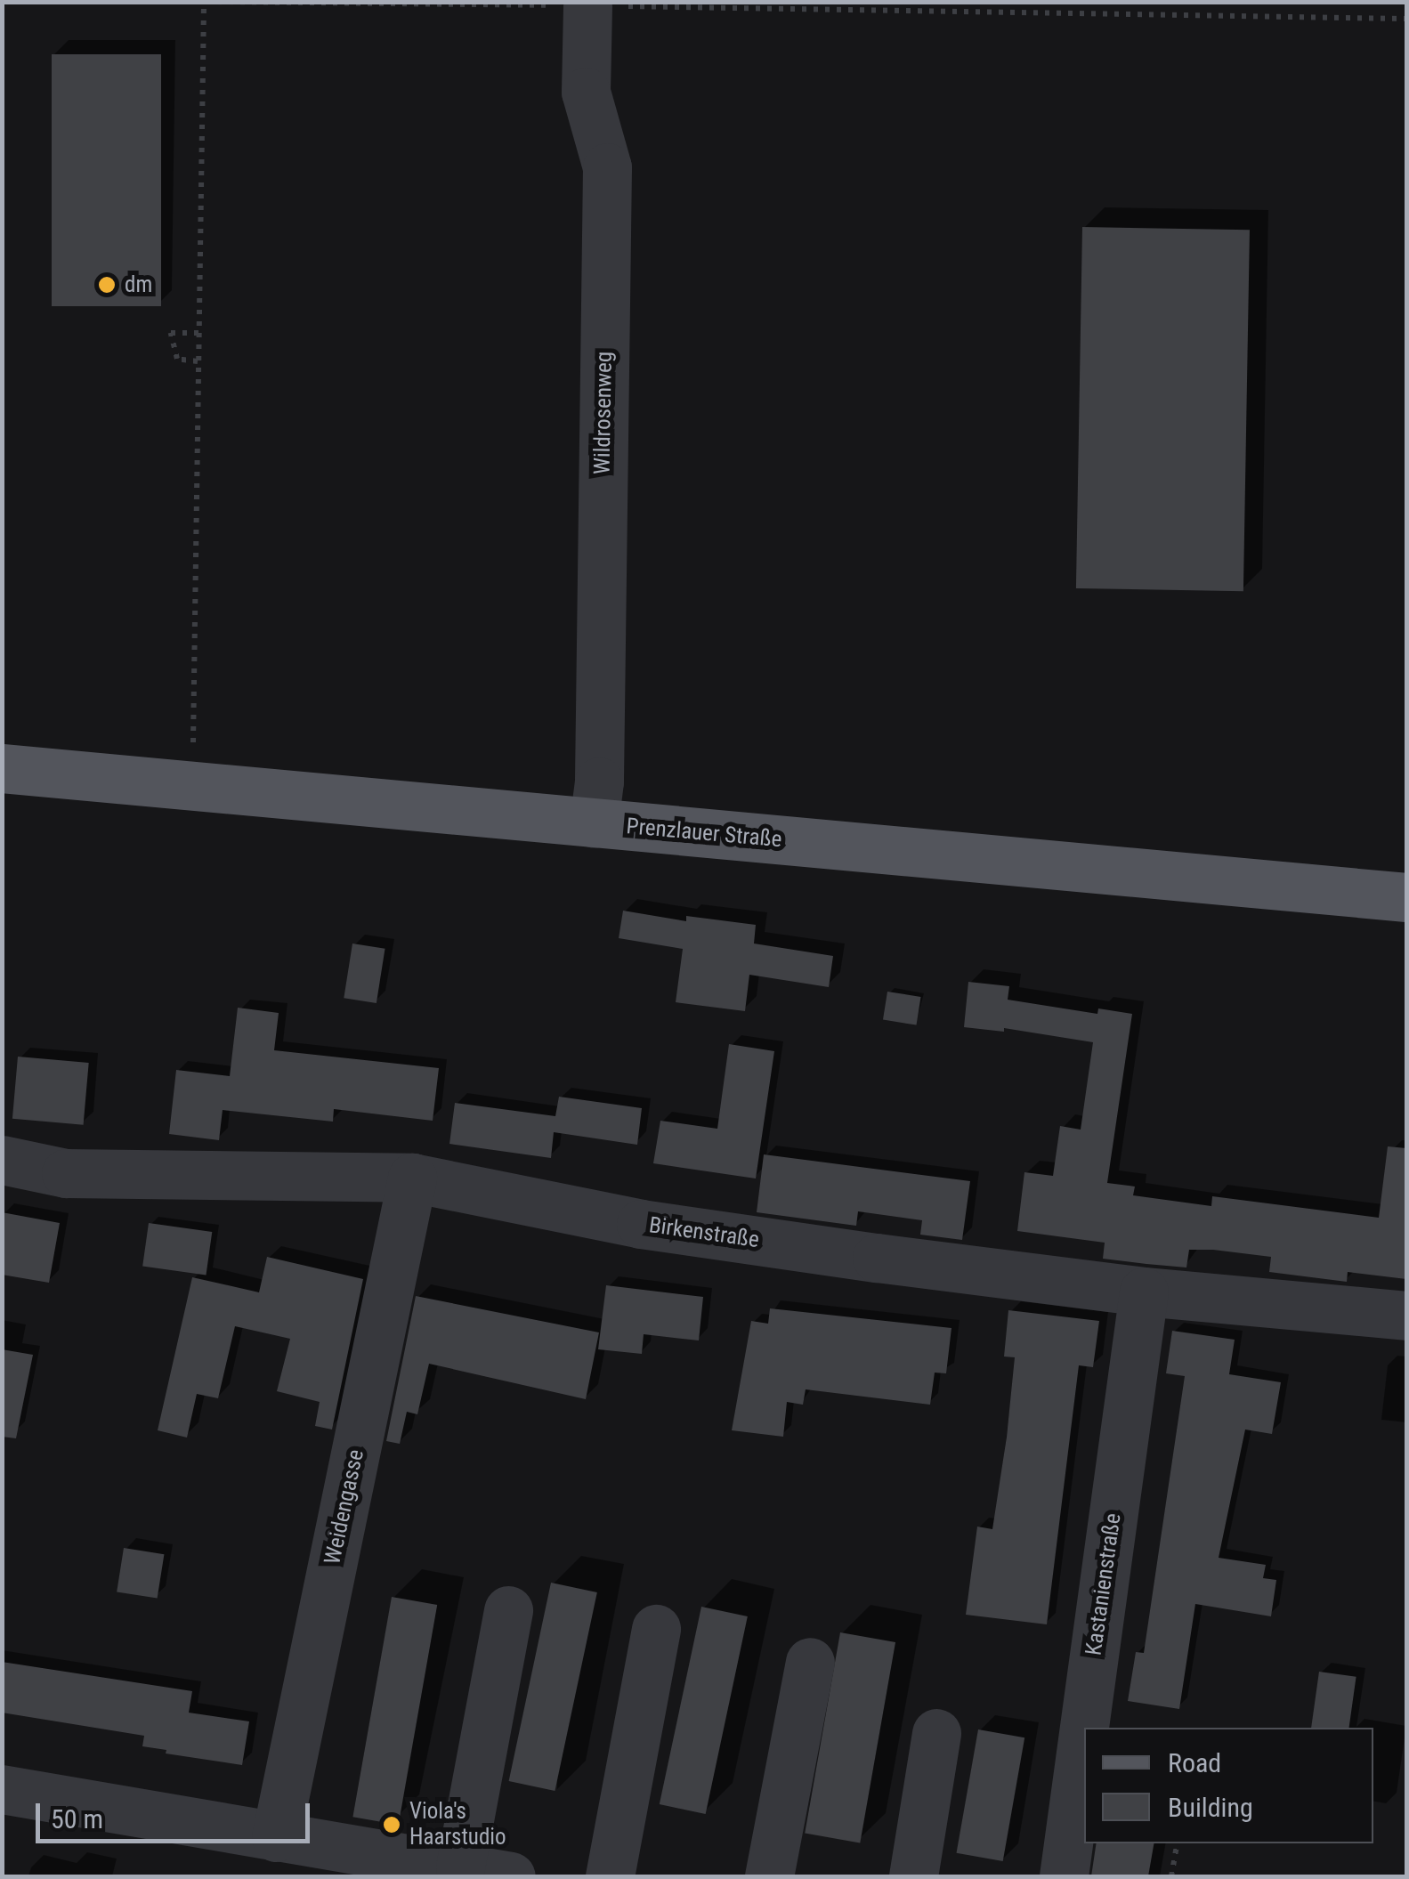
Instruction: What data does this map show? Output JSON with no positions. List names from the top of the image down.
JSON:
{
  "streets": {
    "main road": ["Prenzlauer Straße"],
    "street": [
      "Wildrosenweg",
      "Birkenstraße",
      "Weidengasse",
      "Kastanienstraße"
    ]
  },
  "crossings": [
    ["Wildrosenweg", "Prenzlauer Straße"],
    ["Birkenstraße", "Weidengasse"],
    ["Birkenstraße", "Kastanienstraße"]
  ],
  "places": ["dm", "Viola's Haarstudio"],
  "legend": ["Road", "Building"],
  "scale_bar": "50 m"
}
